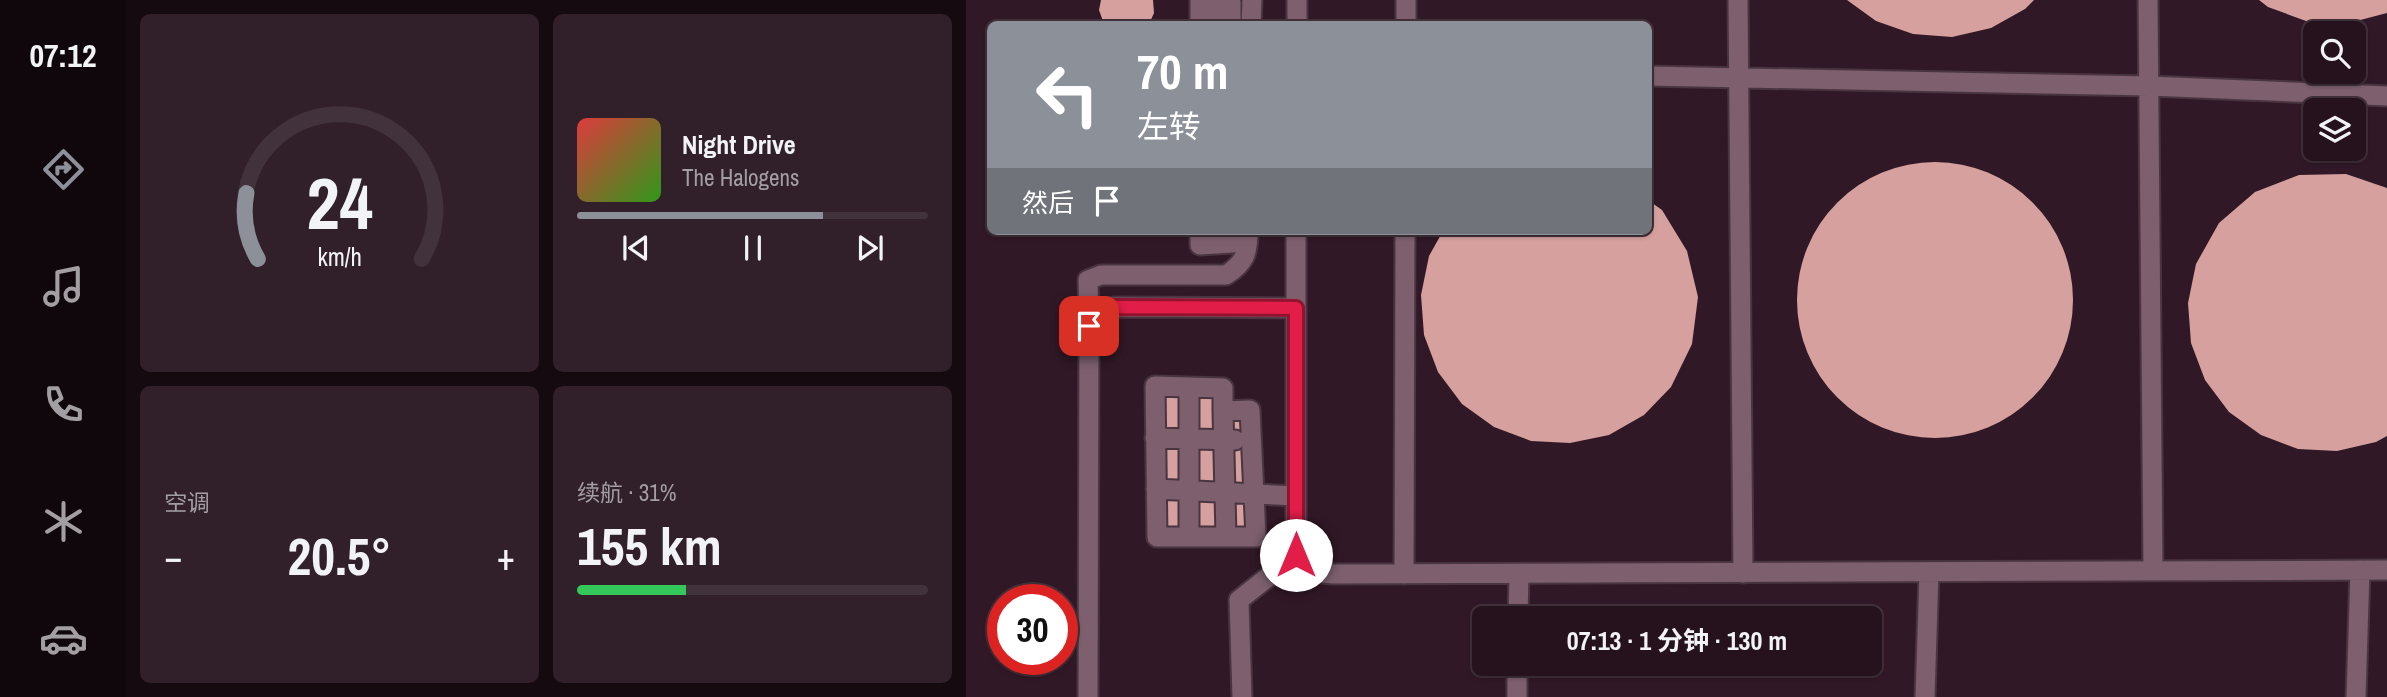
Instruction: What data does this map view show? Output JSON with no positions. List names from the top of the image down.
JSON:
{
  "page": {
    "tabs": "07:12",
    "turn": ["70 m", "左转"],
    "song": ["Night Drive", "The Halogens"],
    "then": "然后",
    "tile": [
      "空调",
      ["续航 · 31%", "155 km"]
    ],
    "heat": ["−", "20.5°", "+"],
    "limit": "30",
    "trip": "07:13 · 1 分钟 · 130 m",
    "gauge": ["24", "km/h"]
  }
}
